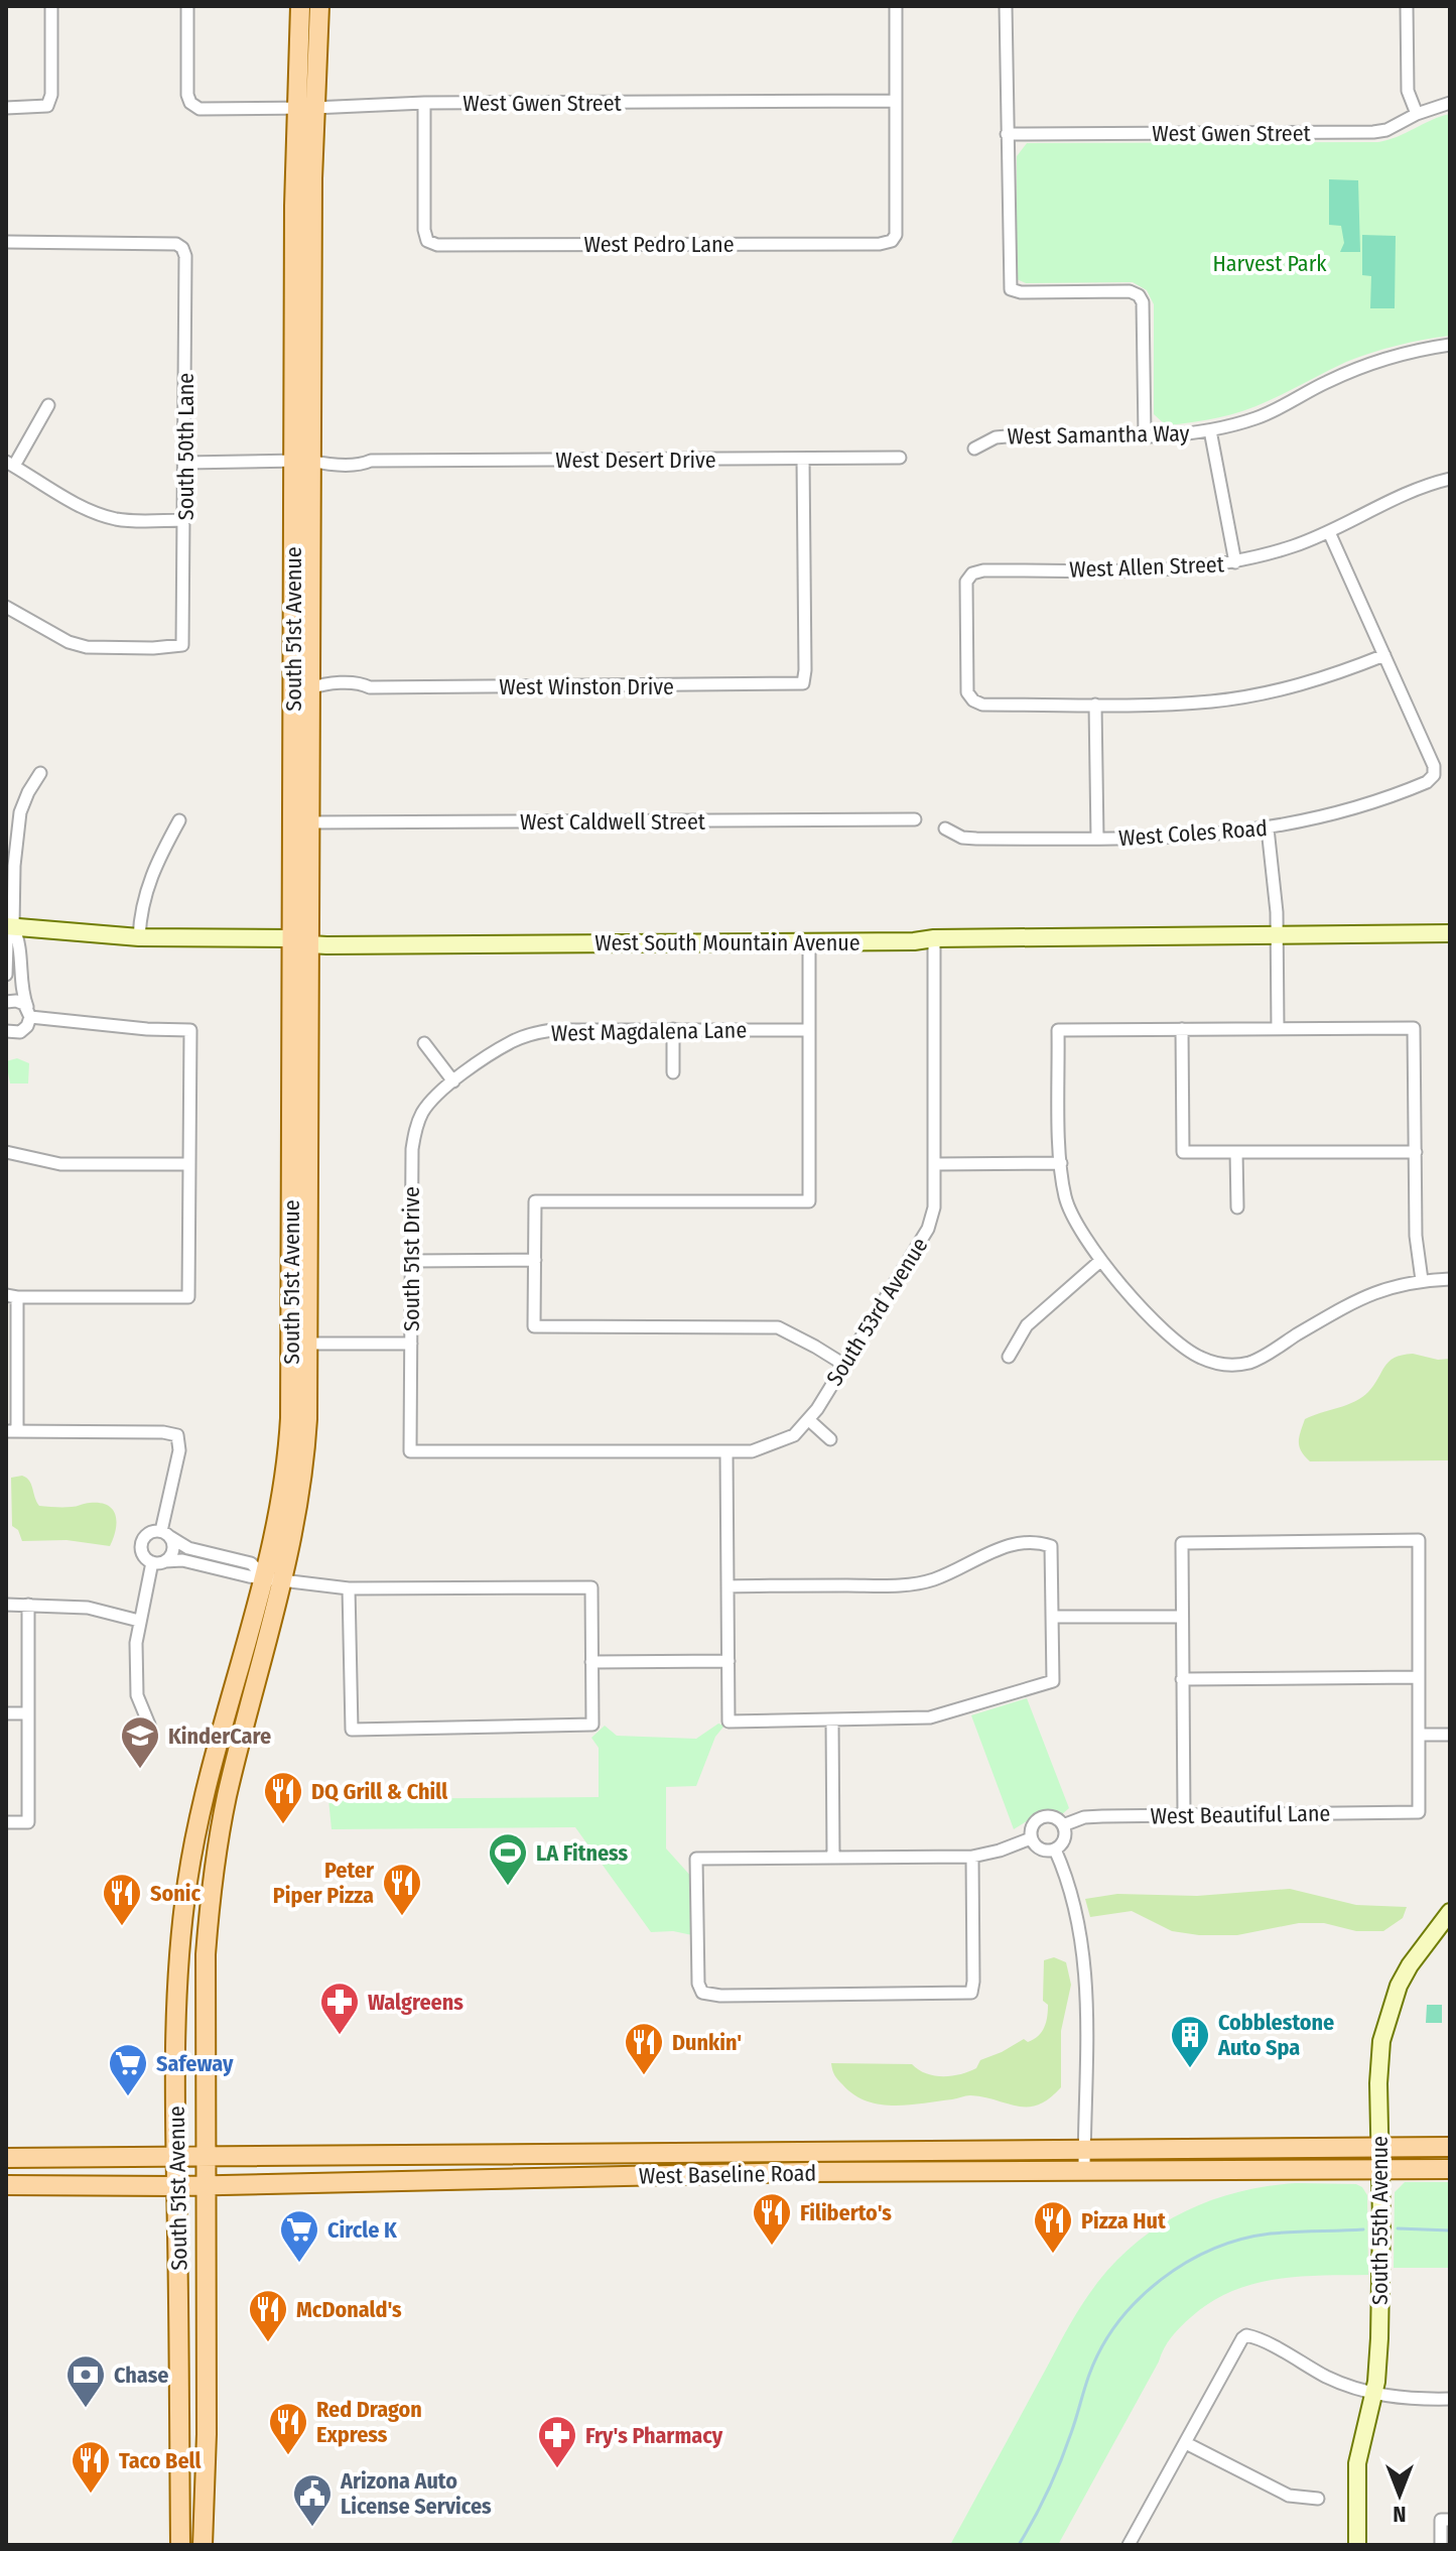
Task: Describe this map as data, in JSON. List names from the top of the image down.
{
  "streets": {
    "main road": ["South 51st Avenue", "West Baseline Road"],
    "street": [
      "West Gwen Street",
      "West Pedro Lane",
      "West Samantha Way",
      "South 50th Lane",
      "West Desert Drive",
      "West Allen Street",
      "West Winston Drive",
      "West Caldwell Street",
      "West Coles Road",
      "West South Mountain Avenue",
      "West Magdalena Lane",
      "South 51st Drive",
      "South 53rd Avenue",
      "West Beautiful Lane",
      "South 55th Avenue"
    ]
  },
  "crossings": [
    ["West Gwen Street", "West Pedro Lane"],
    ["West Gwen Street", "South 51st Avenue"],
    ["South 50th Lane", "West Desert Drive"],
    ["West Desert Drive", "South 51st Avenue"],
    ["West Desert Drive", "West Winston Drive"],
    ["South 51st Avenue", "West Winston Drive"],
    ["South 51st Avenue", "West Caldwell Street"],
    ["South 51st Avenue", "West South Mountain Avenue"],
    ["South 51st Avenue", "West Baseline Road"],
    ["West South Mountain Avenue", "South 53rd Avenue"],
    ["West Magdalena Lane", "South 51st Drive"],
    ["South 51st Drive", "South 53rd Avenue"],
    ["West Baseline Road", "South 55th Avenue"]
  ],
  "parks": ["Harvest Park"],
  "places": {
    "school or university": ["KinderCare"],
    "restaurant": [
      "DQ Grill & Chill",
      "Peter Piper Pizza",
      "Sonic",
      "Dunkin'",
      "Filiberto's",
      "Pizza Hut",
      "McDonald's",
      "Red Dragon Express",
      "Taco Bell"
    ],
    "sports": ["LA Fitness"],
    "pharmacy": ["Walgreens", "Fry's Pharmacy"],
    "building": ["Cobblestone Auto Spa"],
    "supermarket": ["Safeway", "Circle K"],
    "bank": ["Chase"],
    "public building": ["Arizona Auto License Services"]
  },
  "north": "bottom"
}
